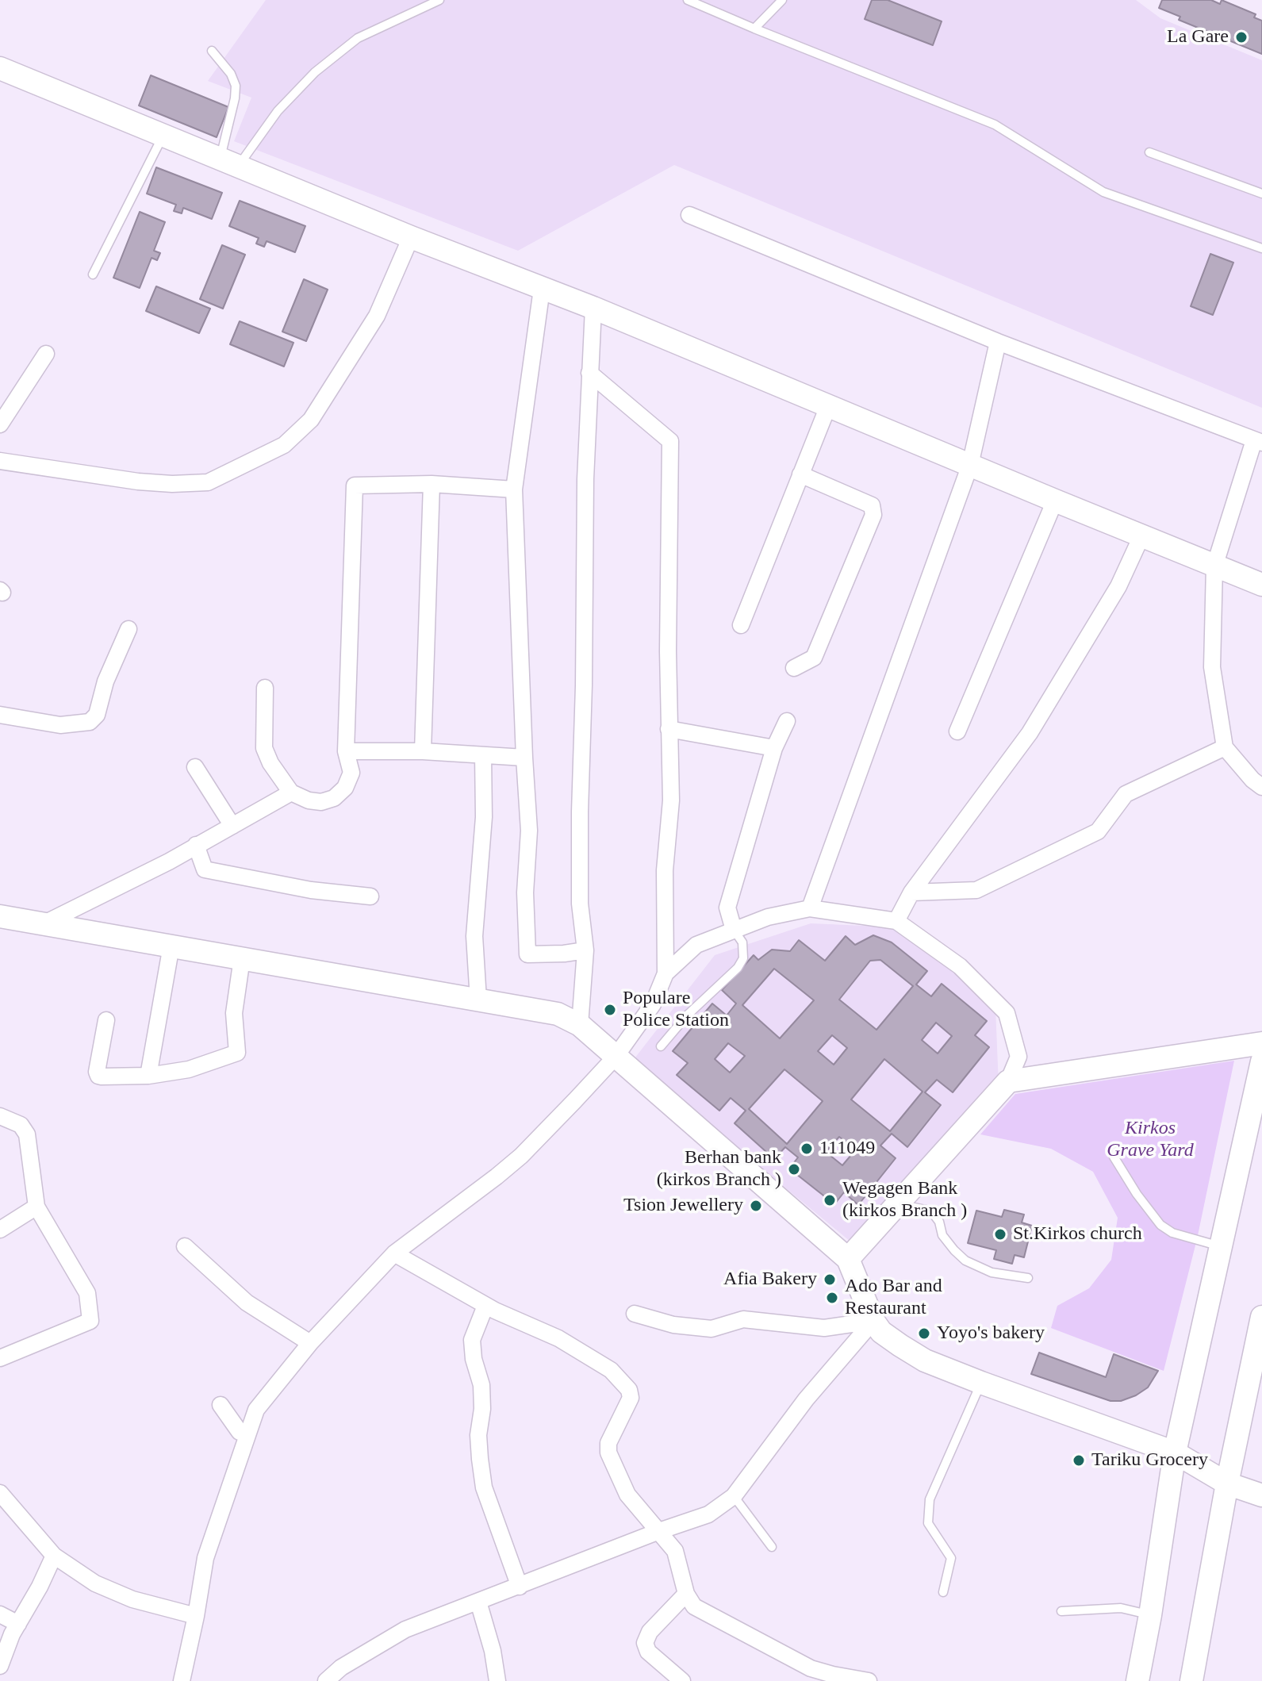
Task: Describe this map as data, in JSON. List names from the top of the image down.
{
  "parks": ["Kirkos Grave Yard"],
  "places": [
    "La Gare",
    "Populare Police Station",
    "111049",
    "Berhan bank (kirkos Branch )",
    "Wegagen Bank (kirkos Branch )",
    "Tsion Jewellery",
    "St.Kirkos church",
    "Afia Bakery",
    "Ado Bar and Restaurant",
    "Yoyo's bakery",
    "Tariku Grocery"
  ]
}
